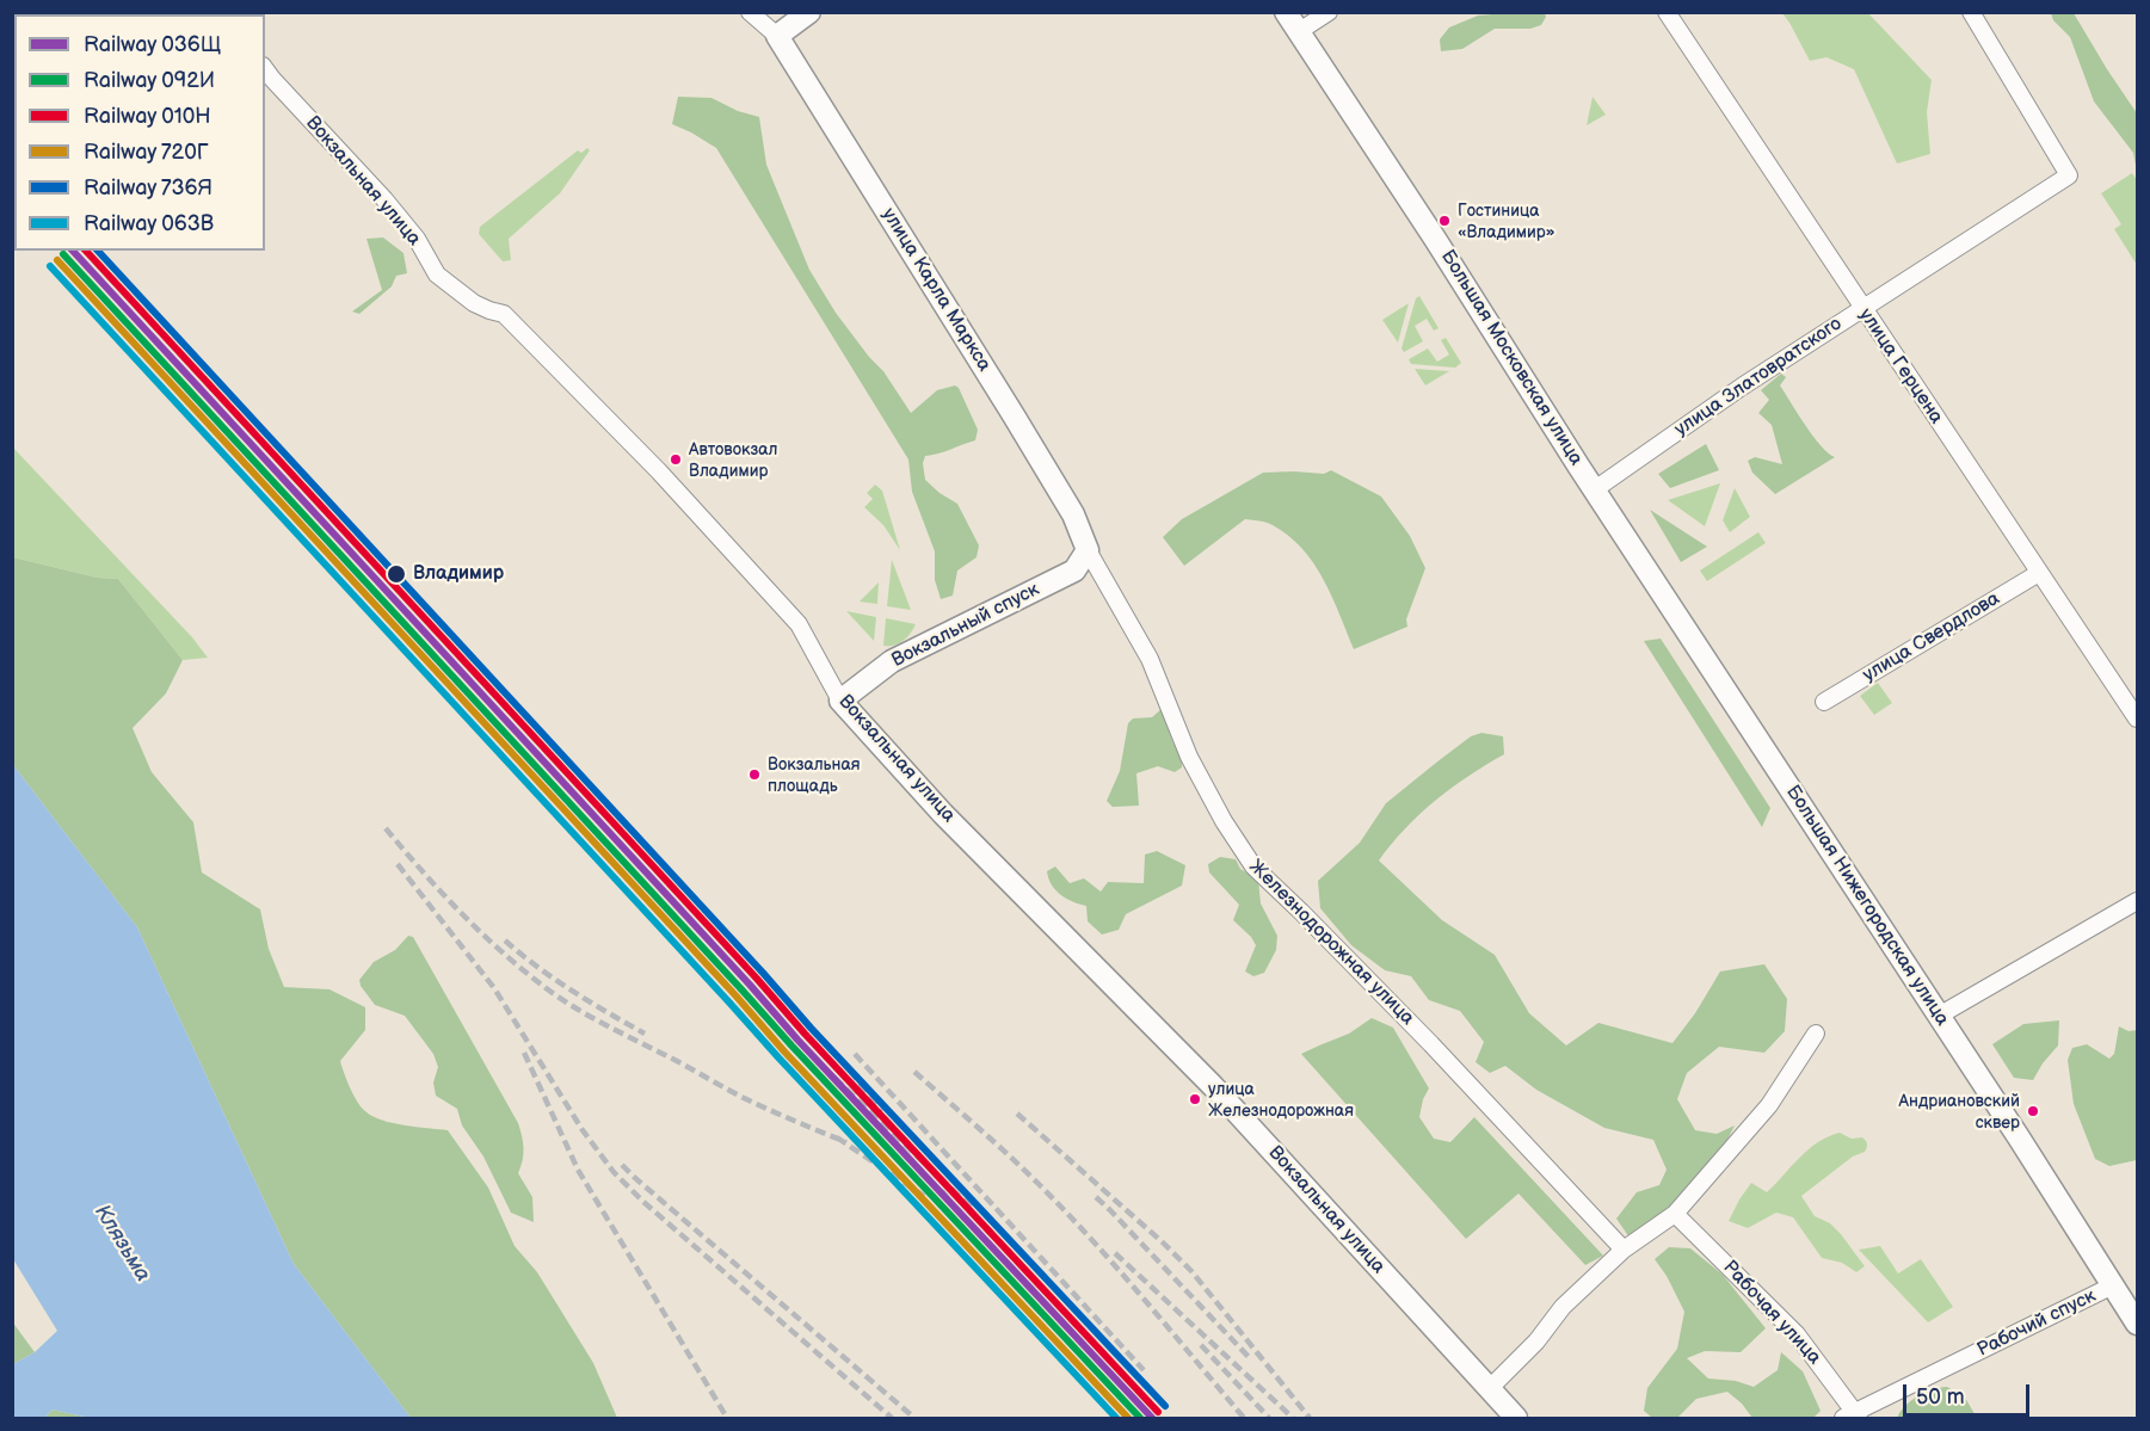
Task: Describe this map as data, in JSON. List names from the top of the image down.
{
  "streets": {
    "main road": [
      "Вокзальная улица",
      "улица Карла Маркса",
      "Большая Московская улица",
      "Вокзальный спуск",
      "Большая Нижегородская улица"
    ],
    "street": [
      "улица Герцена",
      "улица Златовратского",
      "улица Свердлова",
      "Железнодорожная улица",
      "Рабочая улица",
      "Рабочий спуск"
    ]
  },
  "crossings": [
    ["Вокзальная улица", "Вокзальный спуск"],
    ["улица Карла Маркса", "Вокзальный спуск"],
    ["улица Карла Маркса", "Железнодорожная улица"],
    ["Большая Московская улица", "улица Златовратского"],
    ["Большая Московская улица", "Большая Нижегородская улица"],
    ["улица Герцена", "улица Златовратского"],
    ["улица Герцена", "улица Свердлова"],
    ["улица Златовратского", "Большая Нижегородская улица"],
    ["Вокзальный спуск", "Железнодорожная улица"],
    ["Большая Нижегородская улица", "Рабочий спуск"],
    ["Рабочая улица", "Рабочий спуск"]
  ],
  "water": ["Клязьма"],
  "places": [
    "Гостиница «Владимир»",
    "Автовокзал Владимир",
    "Владимир",
    "Вокзальная площадь",
    "улица Железнодорожная",
    "Андриановский сквер"
  ],
  "lines": [
    "rail line 036Щ",
    "rail line 010Н",
    "rail line 736Я",
    "rail line 092И",
    "rail line 720Г",
    "rail line 063В"
  ],
  "legend": [
    "Railway 036Щ",
    "Railway 092И",
    "Railway 010Н",
    "Railway 720Г",
    "Railway 736Я",
    "Railway 063В"
  ],
  "scale_bar": "50 m"
}
